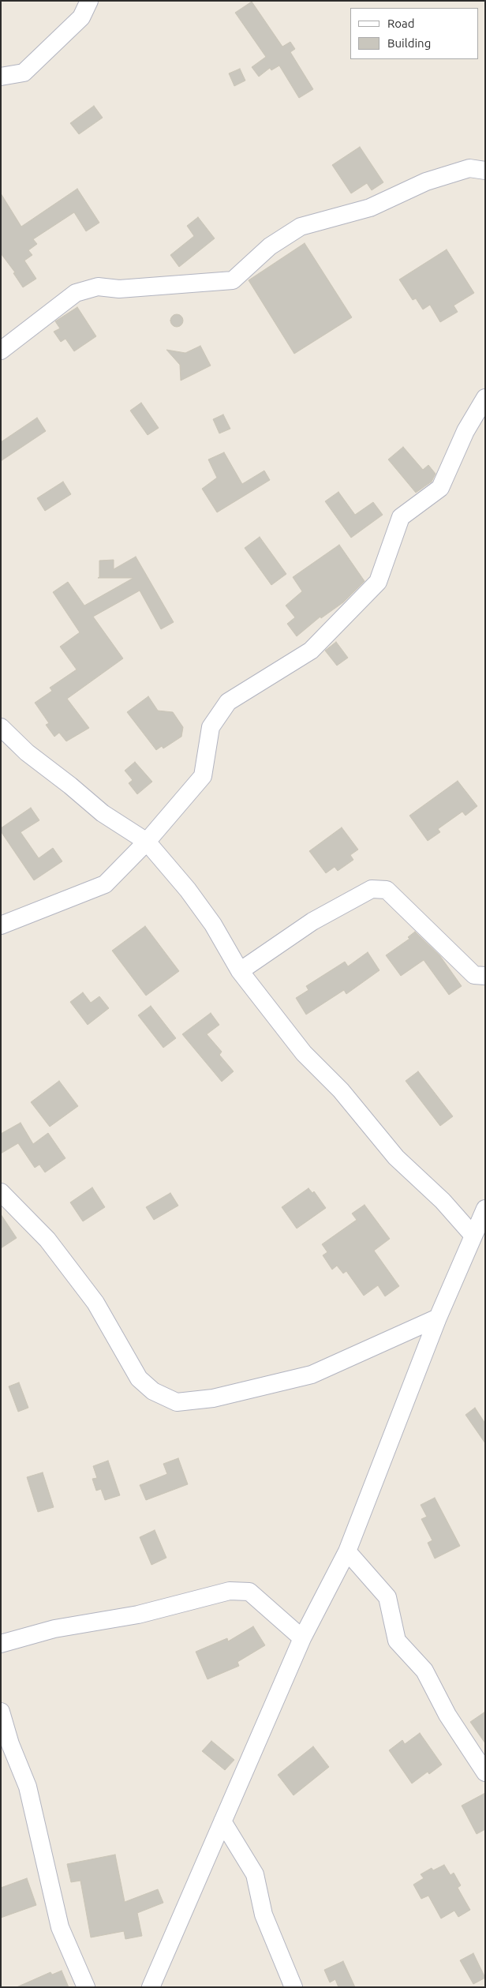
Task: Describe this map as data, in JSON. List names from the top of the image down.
{
  "legend": ["Road", "Building"]
}
